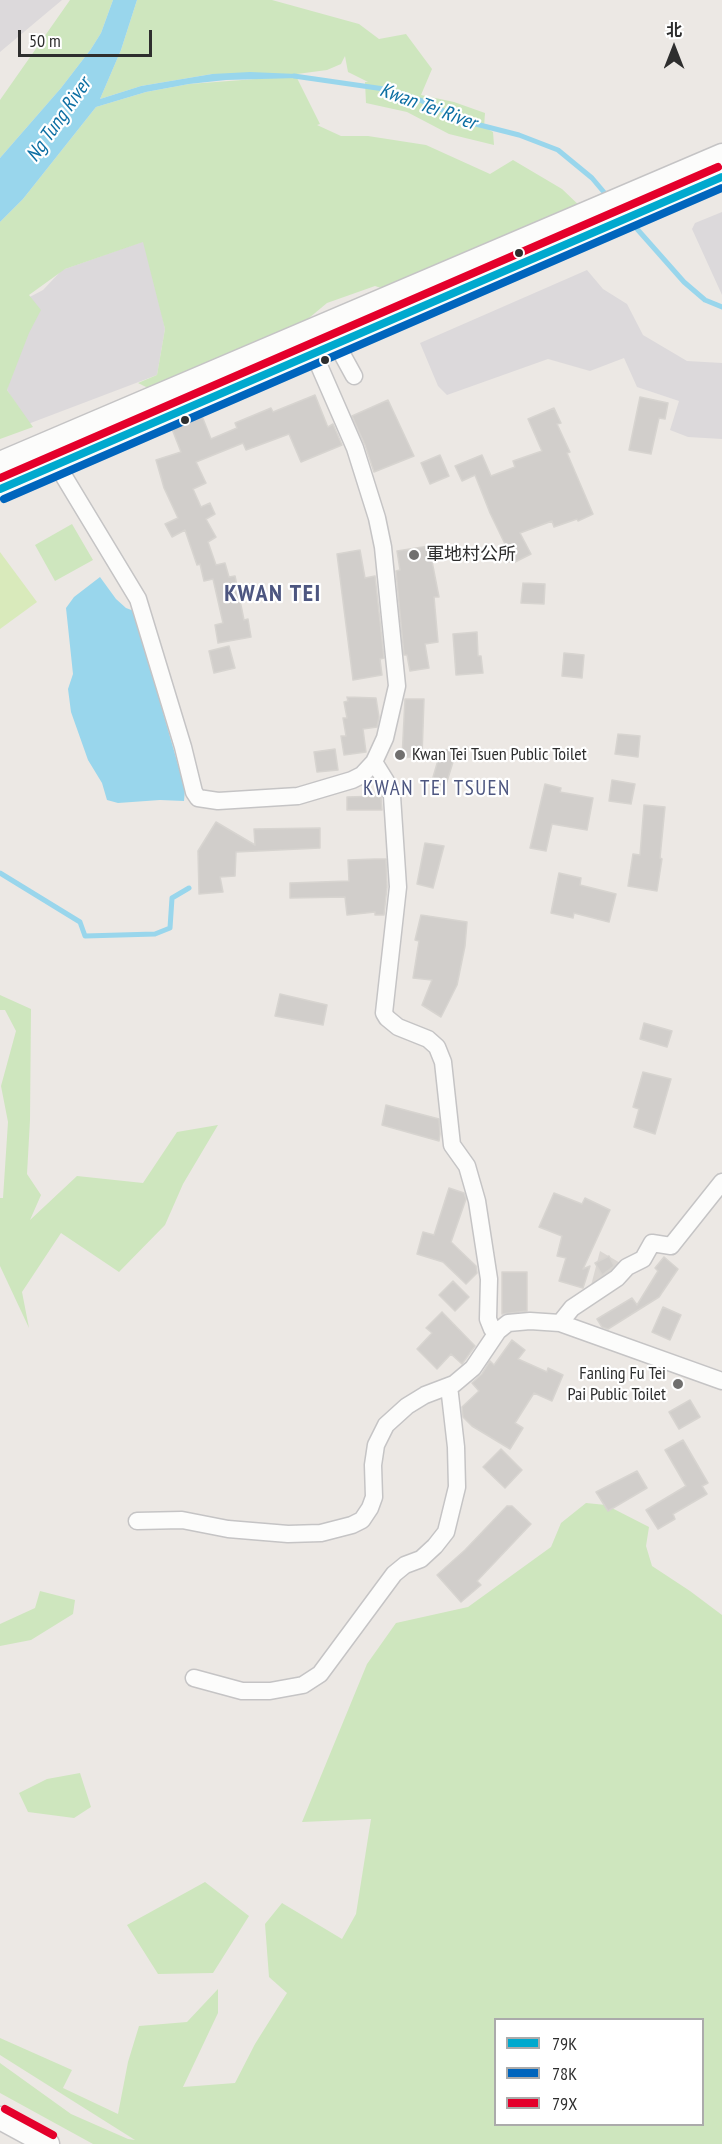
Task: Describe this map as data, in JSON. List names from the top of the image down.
{
  "districts": ["KWAN TEI", "KWAN TEI TSUEN"],
  "water": ["Kwan Tei River", "Ng Tung River"],
  "places": ["軍地村公所", "Kwan Tei Tsuen Public Toilet", "Fanling Fu Tei Pai Public Toilet"],
  "lines": ["transit line 79X", "transit line 79K", "transit line 78K"],
  "legend": ["79K", "78K", "79X"],
  "scale_bar": "50 m",
  "north": "top"
}
